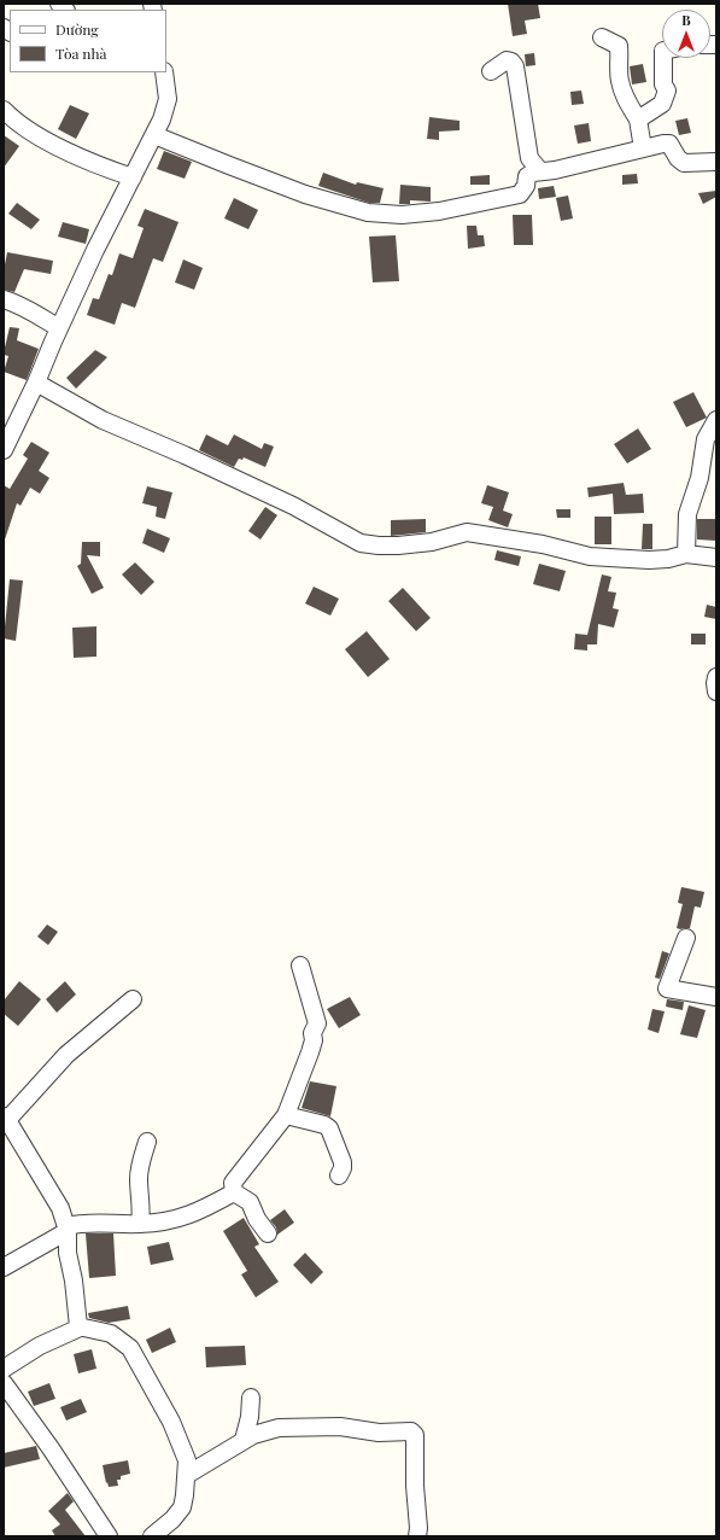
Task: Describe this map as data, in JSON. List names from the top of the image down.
{
  "legend": ["Đường", "Tòa nhà"],
  "north": "top"
}
